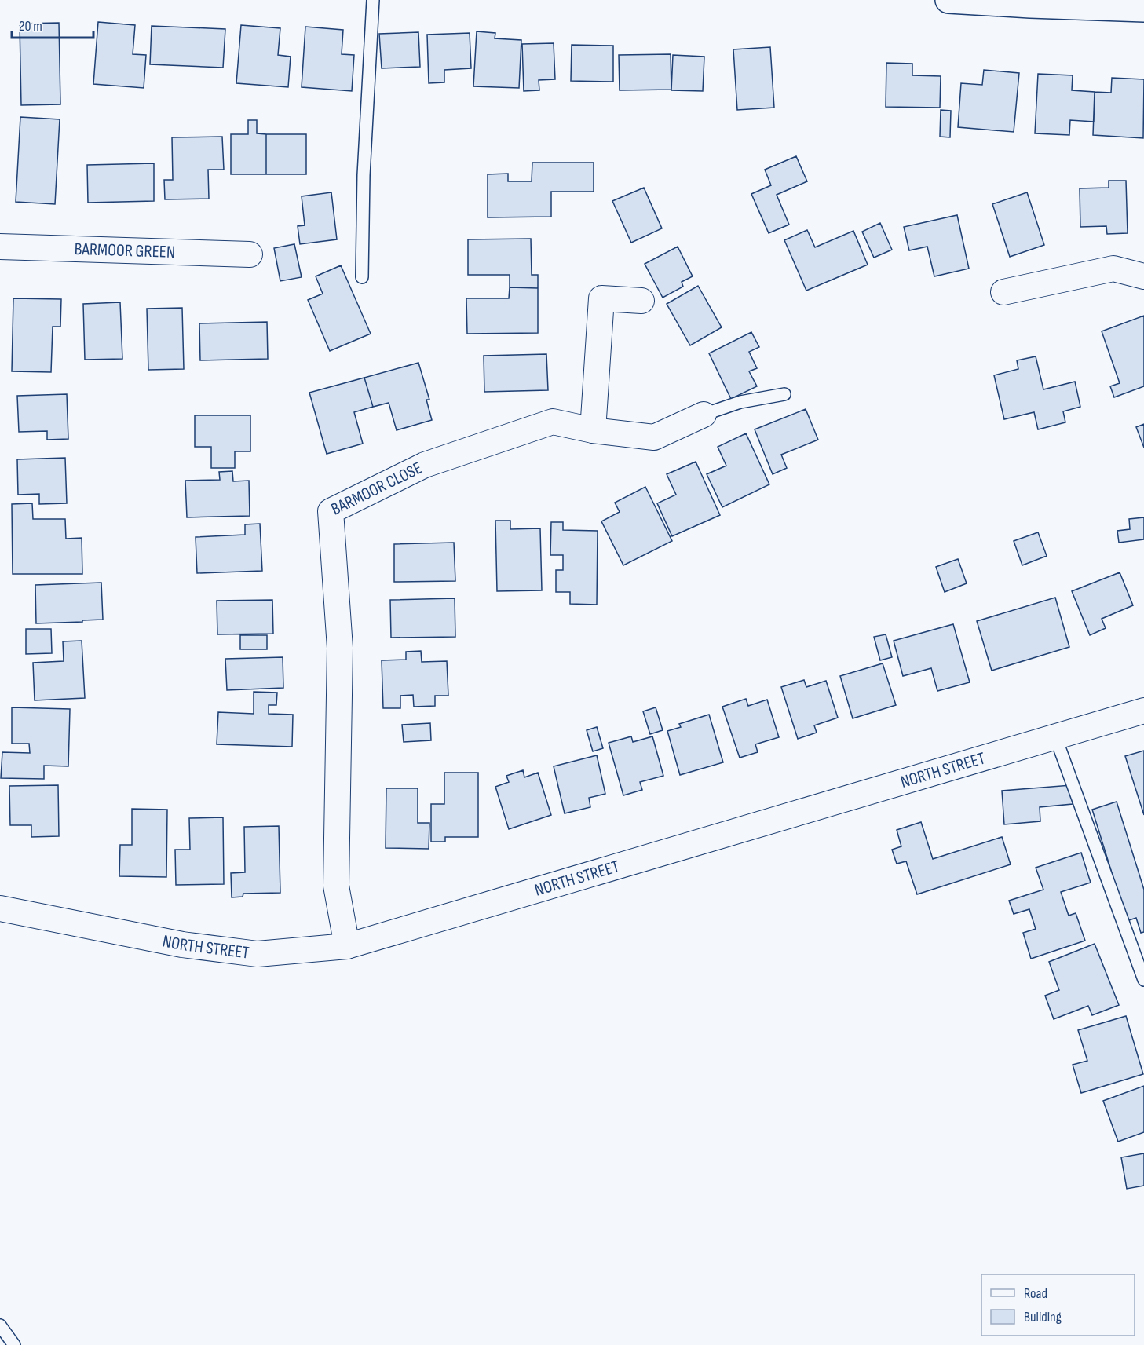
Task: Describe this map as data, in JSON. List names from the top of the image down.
{
  "streets": {
    "street": ["BARMOOR GREEN", "BARMOOR CLOSE", "NORTH STREET"]
  },
  "crossings": [
    ["BARMOOR CLOSE", "NORTH STREET"]
  ],
  "legend": ["Road", "Building"],
  "scale_bar": "20 m"
}
